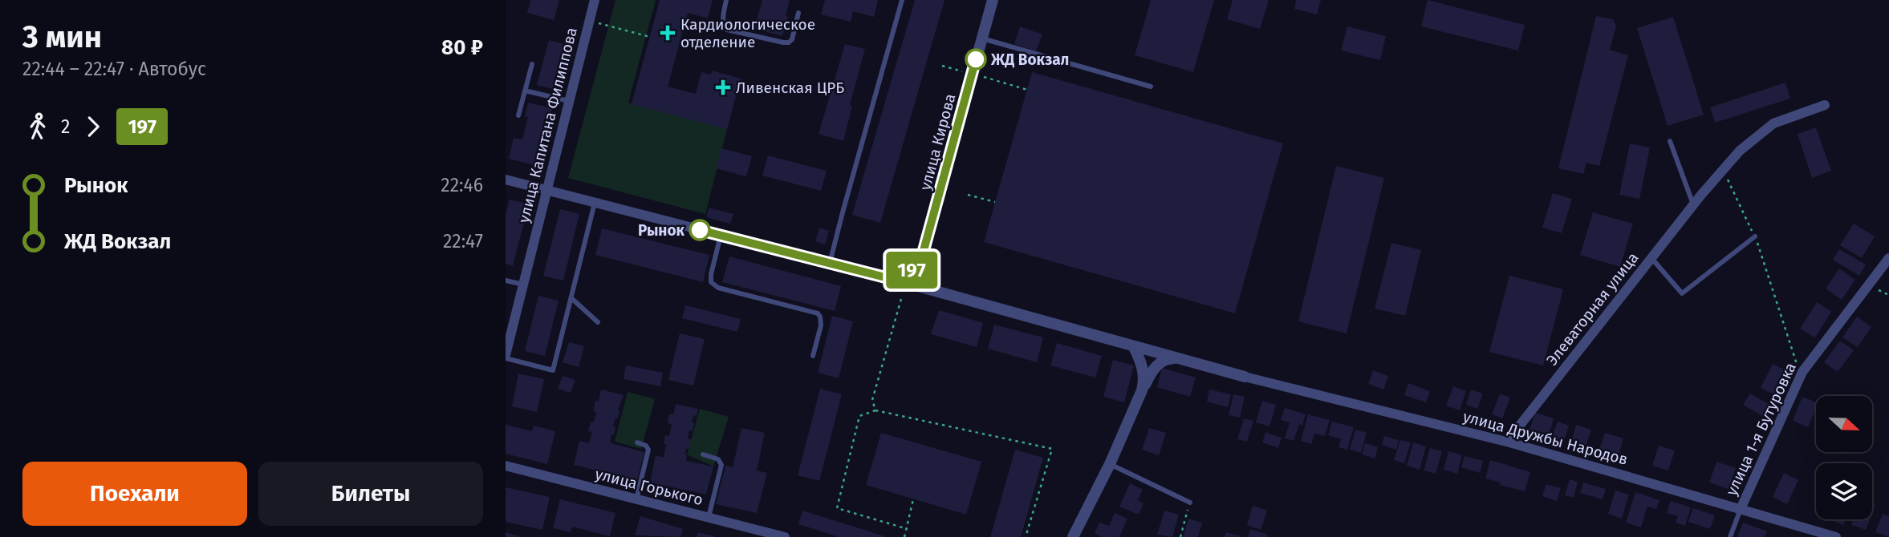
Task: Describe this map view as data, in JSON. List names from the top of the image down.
{
  "streets": {
    "street": [
      "улица Капитана Филиппова",
      "улица Кирова",
      "Элеваторная улица",
      "улица 1-я Бутуровка",
      "улица Дружбы Народов",
      "улица Горького"
    ]
  },
  "crossings": [
    ["Элеваторная улица", "улица Дружбы Народов"],
    ["улица 1-я Бутуровка", "улица Дружбы Народов"]
  ],
  "places": {
    "health": ["Кардиологическое отделение", "Ливенская ЦРБ"],
    "other": ["ЖД Вокзал", "Рынок"]
  },
  "lines": ["bus line 197"],
  "north": "right",
  "page": {
    "heading": ["3 мин", "22:44 – 22:47 · Автобус", "80 ₽"],
    "on_map": "197",
    "legs": ["2", "197"],
    "list": [
      {
        "name": "Рынок",
        "value": "22:46"
      },
      {
        "name": "ЖД Вокзал",
        "value": "22:47"
      }
    ],
    "buttons": ["Поехали", "Билеты"]
  }
}
